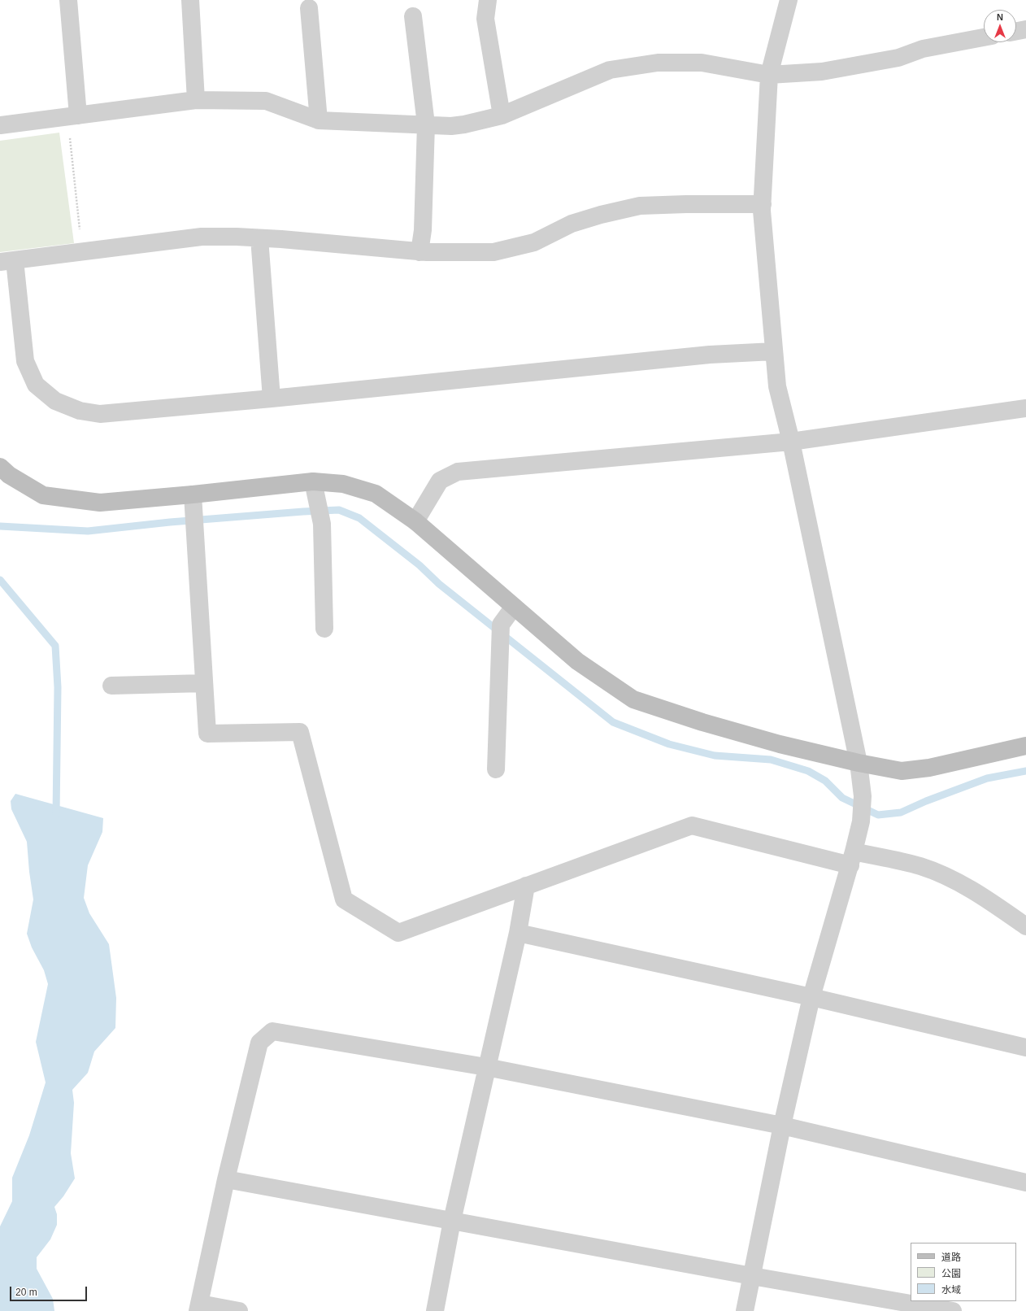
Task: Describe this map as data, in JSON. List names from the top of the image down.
{
  "legend": ["道路", "公園", "水域"],
  "scale_bar": "20 m",
  "north": "top"
}
